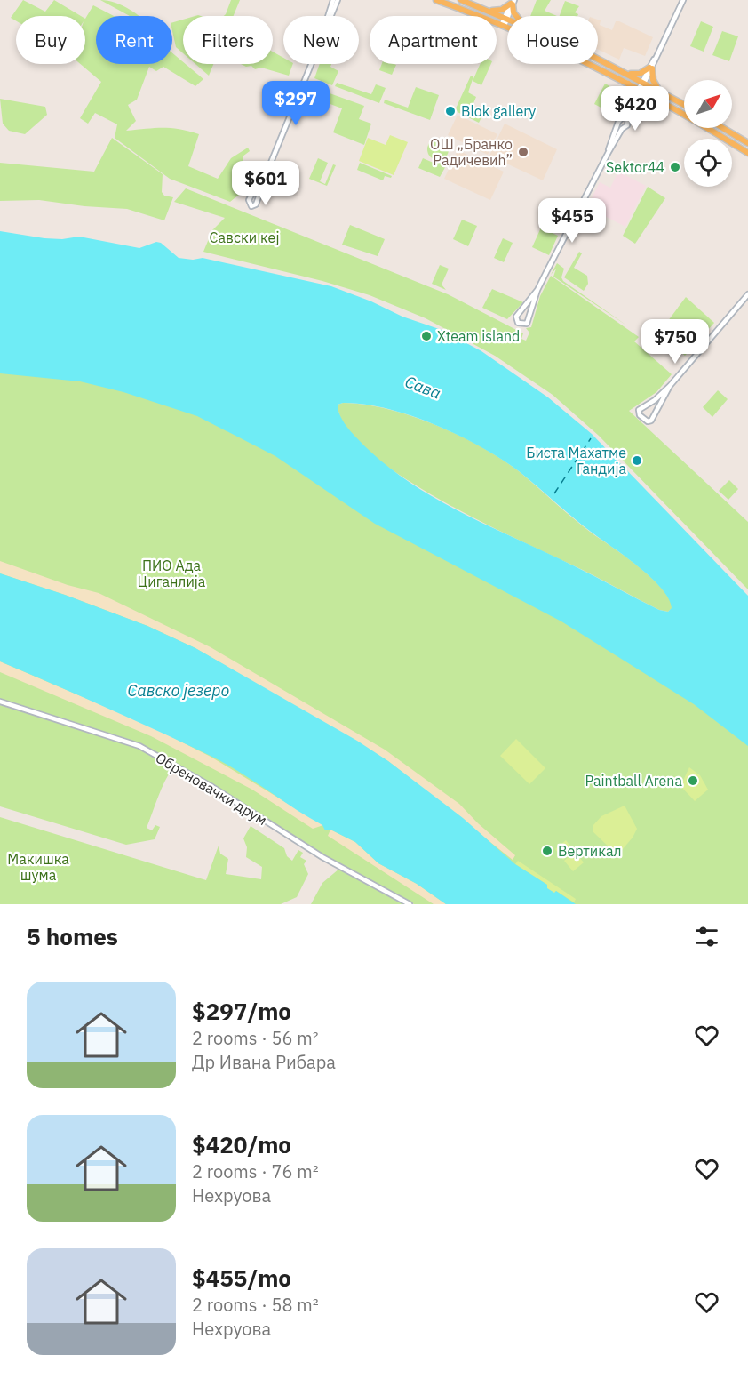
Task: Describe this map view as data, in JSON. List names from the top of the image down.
{
  "streets": {
    "street": ["Обреновачки друм"]
  },
  "water": ["Сава", "Савско језеро"],
  "parks": ["Савски кеј", "ПИО Ада Циганлија", "Макишка шума"],
  "places": [
    "Blok gallery",
    "ОШ „Бранко Радичевић”",
    "Sektor44",
    "Xteam island",
    "Биста Махатме Гандија",
    "Paintball Arena",
    "Вертикал"
  ],
  "north": "top right",
  "page": {
    "chip": [
      "Buy",
      "Rent",
      "Filters",
      "New",
      "Apartment",
      "House"
    ],
    "price": [
      "$297",
      "$420",
      "$601",
      "$455",
      "$750"
    ],
    "heading": "5 homes",
    "list": [
      {
        "name": "$297/mo",
        "note": "2 rooms · 56 m² · Др Ивана Рибара"
      },
      {
        "name": "$420/mo",
        "note": "2 rooms · 76 m² · Нехруова"
      },
      {
        "name": "$455/mo",
        "note": "2 rooms · 58 m² · Нехруова"
      }
    ]
  }
}
